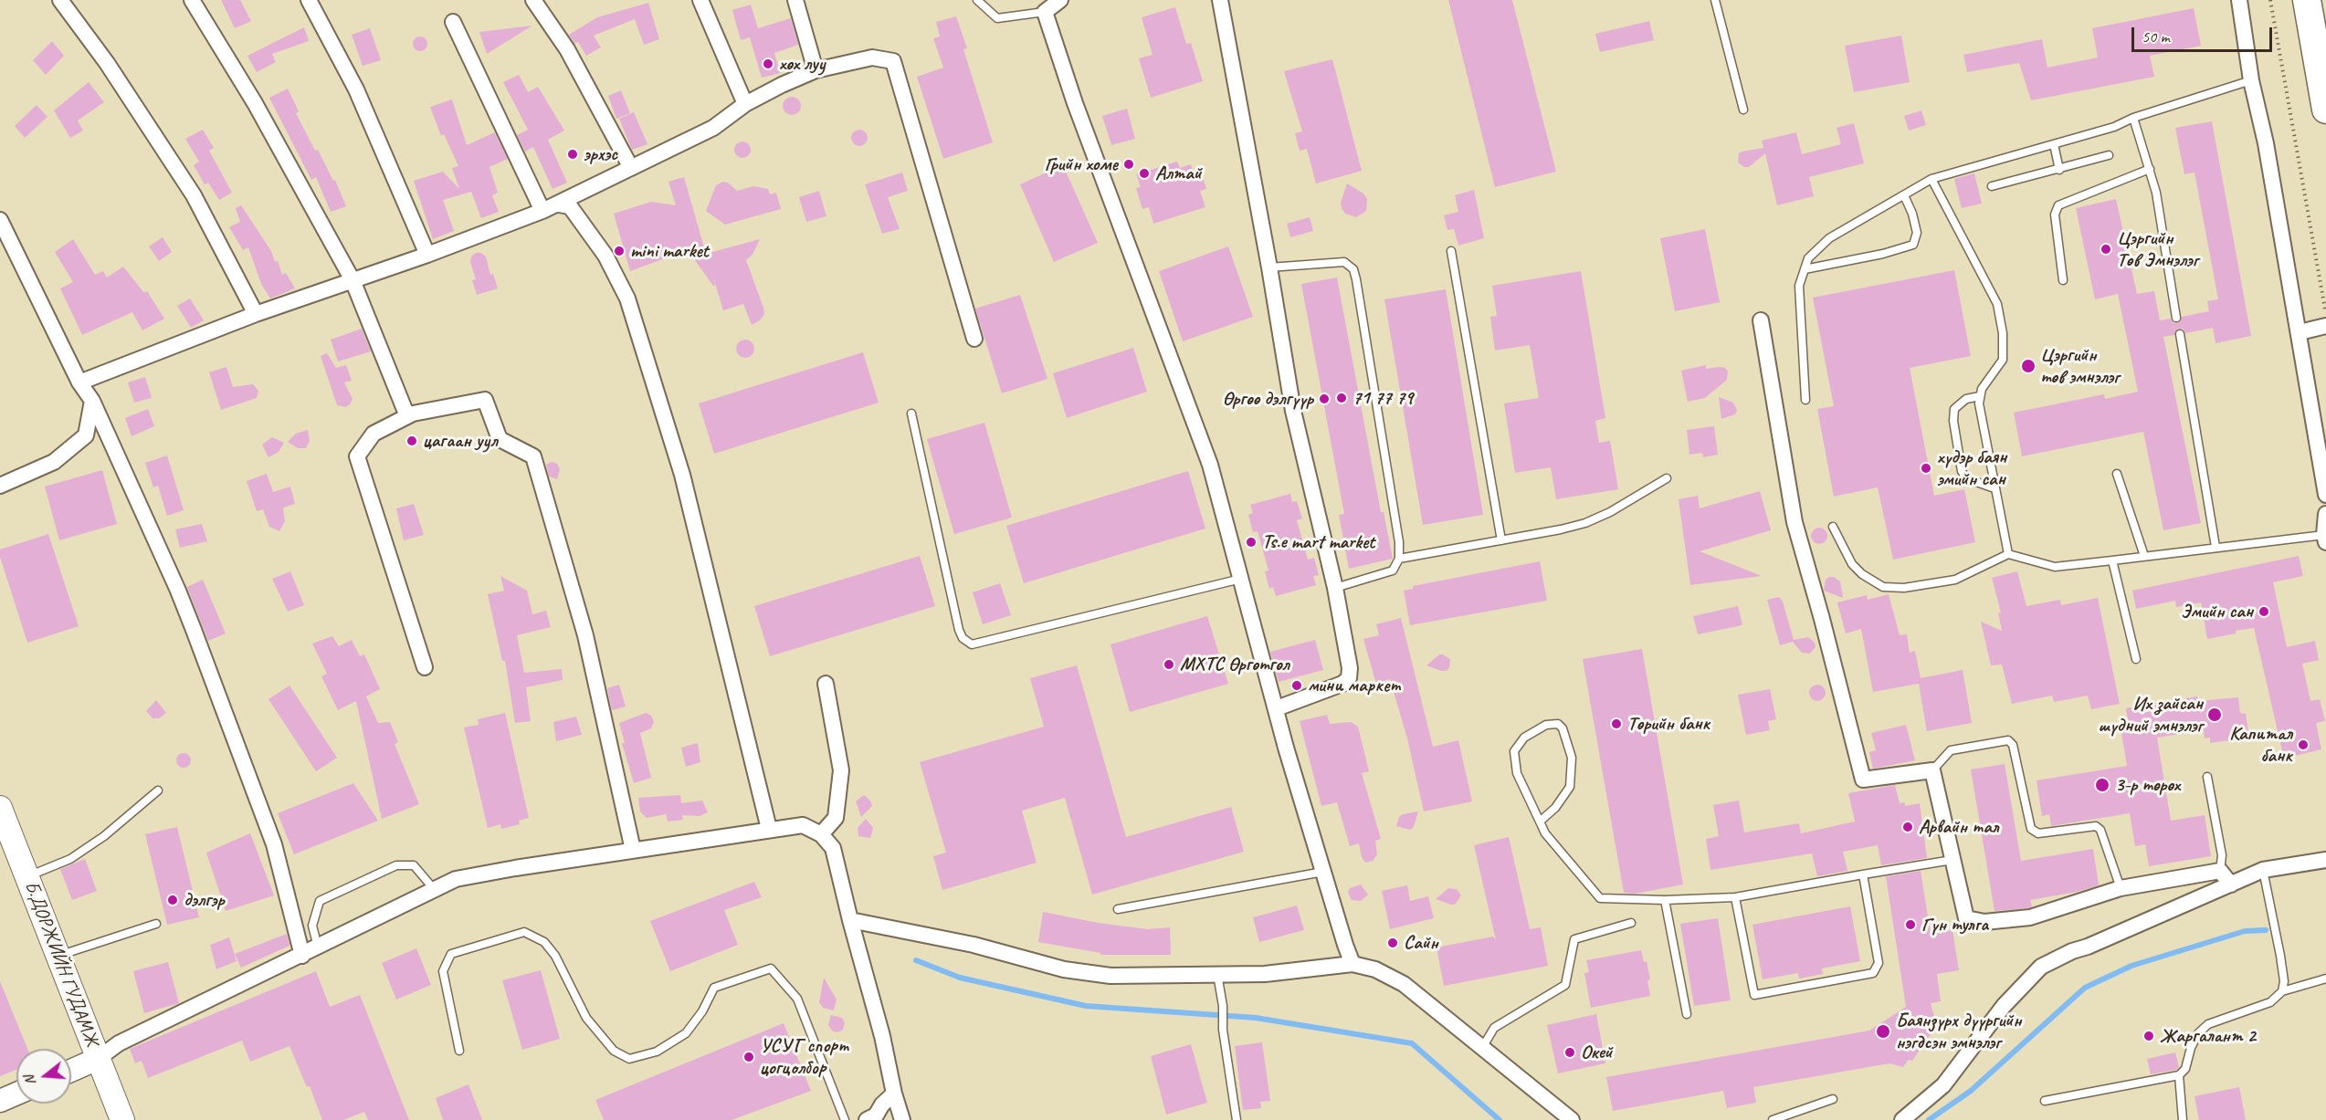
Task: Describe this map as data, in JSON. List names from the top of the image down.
{
  "streets": {
    "main road": ["Б.ДОРЖИЙН ГУДАМЖ"]
  },
  "places": [
    "хөх луу",
    "эрхэс",
    "Грийн хоме",
    "Алтай",
    "Цэргийн Төв Эмнэлэг",
    "mini market",
    "Цэргийн төв эмнэлэг",
    "71 77 79",
    "Өргөө дэлгүүр",
    "цагаан уул",
    "хүдэр баян эмийн сан",
    "Ts.e mart market",
    "Эмийн сан",
    "МХТС Өргөтгөл",
    "мини маркет",
    "Их зайсан шүдний эмнэлэг",
    "Төрийн банк",
    "Капитал банк",
    "3-р төрөх",
    "Арвайн тал",
    "дэлгэр",
    "Гүн тулга",
    "Сайн",
    "Баянзүрх дүүргийн нэгдсэн эмнэлэг",
    "Жаргалант 2",
    "Окей",
    "УСУГ спорт цогцолбор"
  ],
  "scale_bar": "50 m",
  "north": "left"
}
